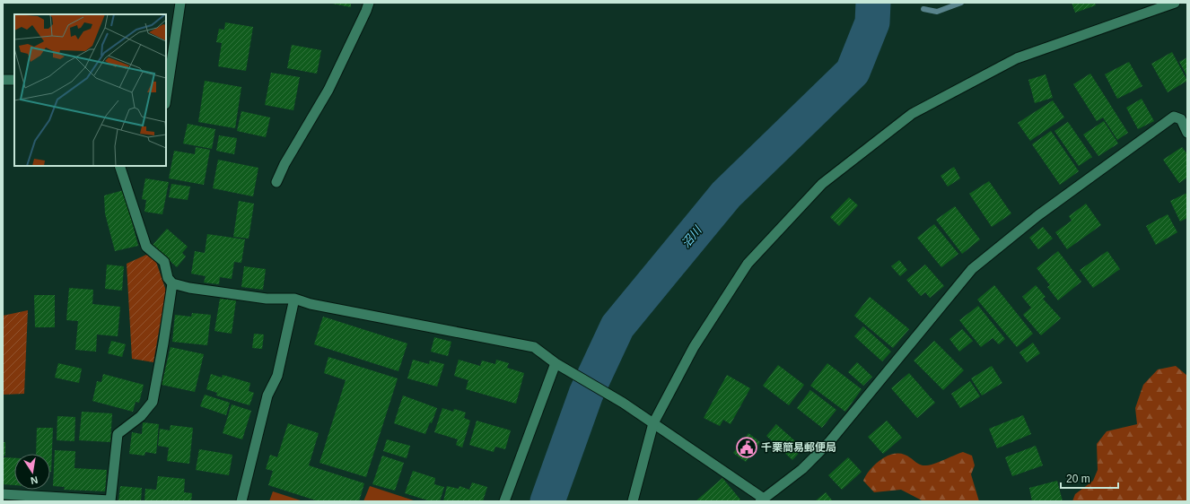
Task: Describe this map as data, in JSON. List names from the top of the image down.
{
  "water": ["沼川"],
  "places": {
    "public building": ["千栗簡易郵便局"]
  },
  "scale_bar": "20 m",
  "north": "bottom"
}
